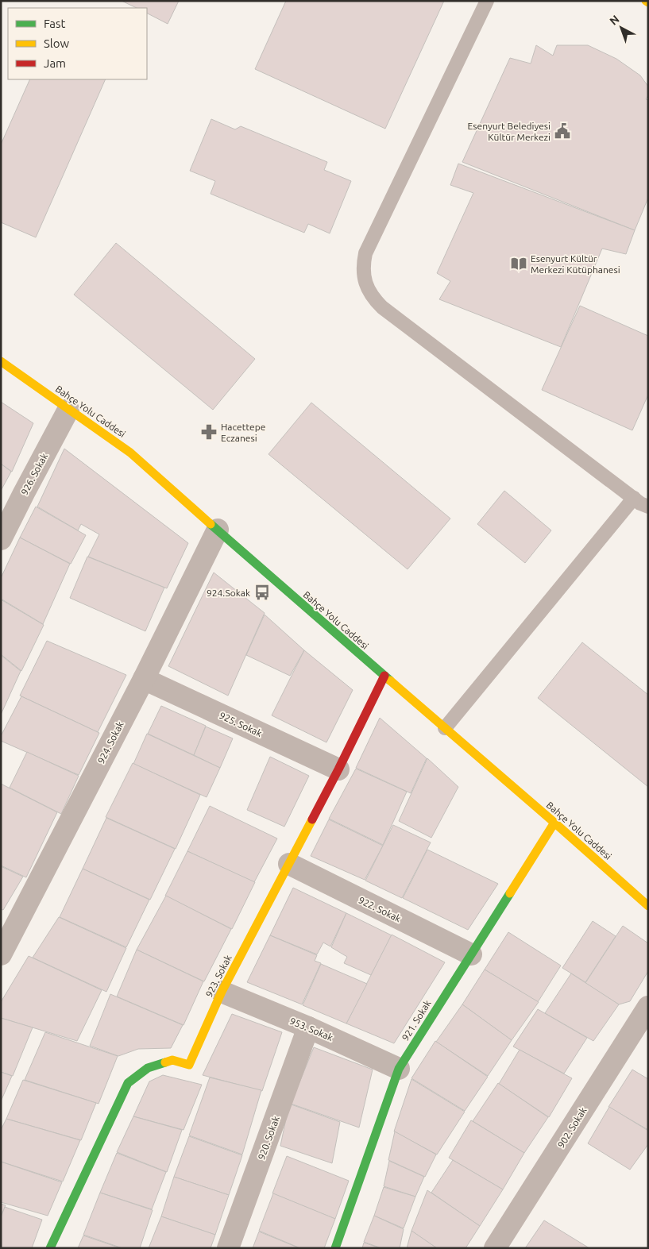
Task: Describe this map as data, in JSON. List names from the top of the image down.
{
  "streets": {
    "street": [
      "Bahçe Yolu Caddesi",
      "926. Sokak",
      "925. Sokak",
      "924. Sokak",
      "922. Sokak",
      "923. Sokak",
      "921. Sokak",
      "953. Sokak",
      "902. Sokak",
      "920. Sokak"
    ]
  },
  "crossings": [
    ["Bahçe Yolu Caddesi", "926. Sokak"],
    ["Bahçe Yolu Caddesi", "924. Sokak"],
    ["Bahçe Yolu Caddesi", "923. Sokak"],
    ["Bahçe Yolu Caddesi", "921. Sokak"],
    ["925. Sokak", "924. Sokak"],
    ["925. Sokak", "923. Sokak"],
    ["922. Sokak", "923. Sokak"],
    ["922. Sokak", "921. Sokak"],
    ["923. Sokak", "953. Sokak"],
    ["921. Sokak", "953. Sokak"],
    ["953. Sokak", "920. Sokak"]
  ],
  "places": {
    "public building": ["Esenyurt Belediyesi Kültür Merkezi"],
    "library": ["Esenyurt Kültür Merkezi Kütüphanesi"],
    "pharmacy": ["Hacettepe Eczanesi"],
    "bus stop": ["924.Sokak"]
  },
  "legend": ["Fast", "Slow", "Jam"],
  "north": "top left"
}
